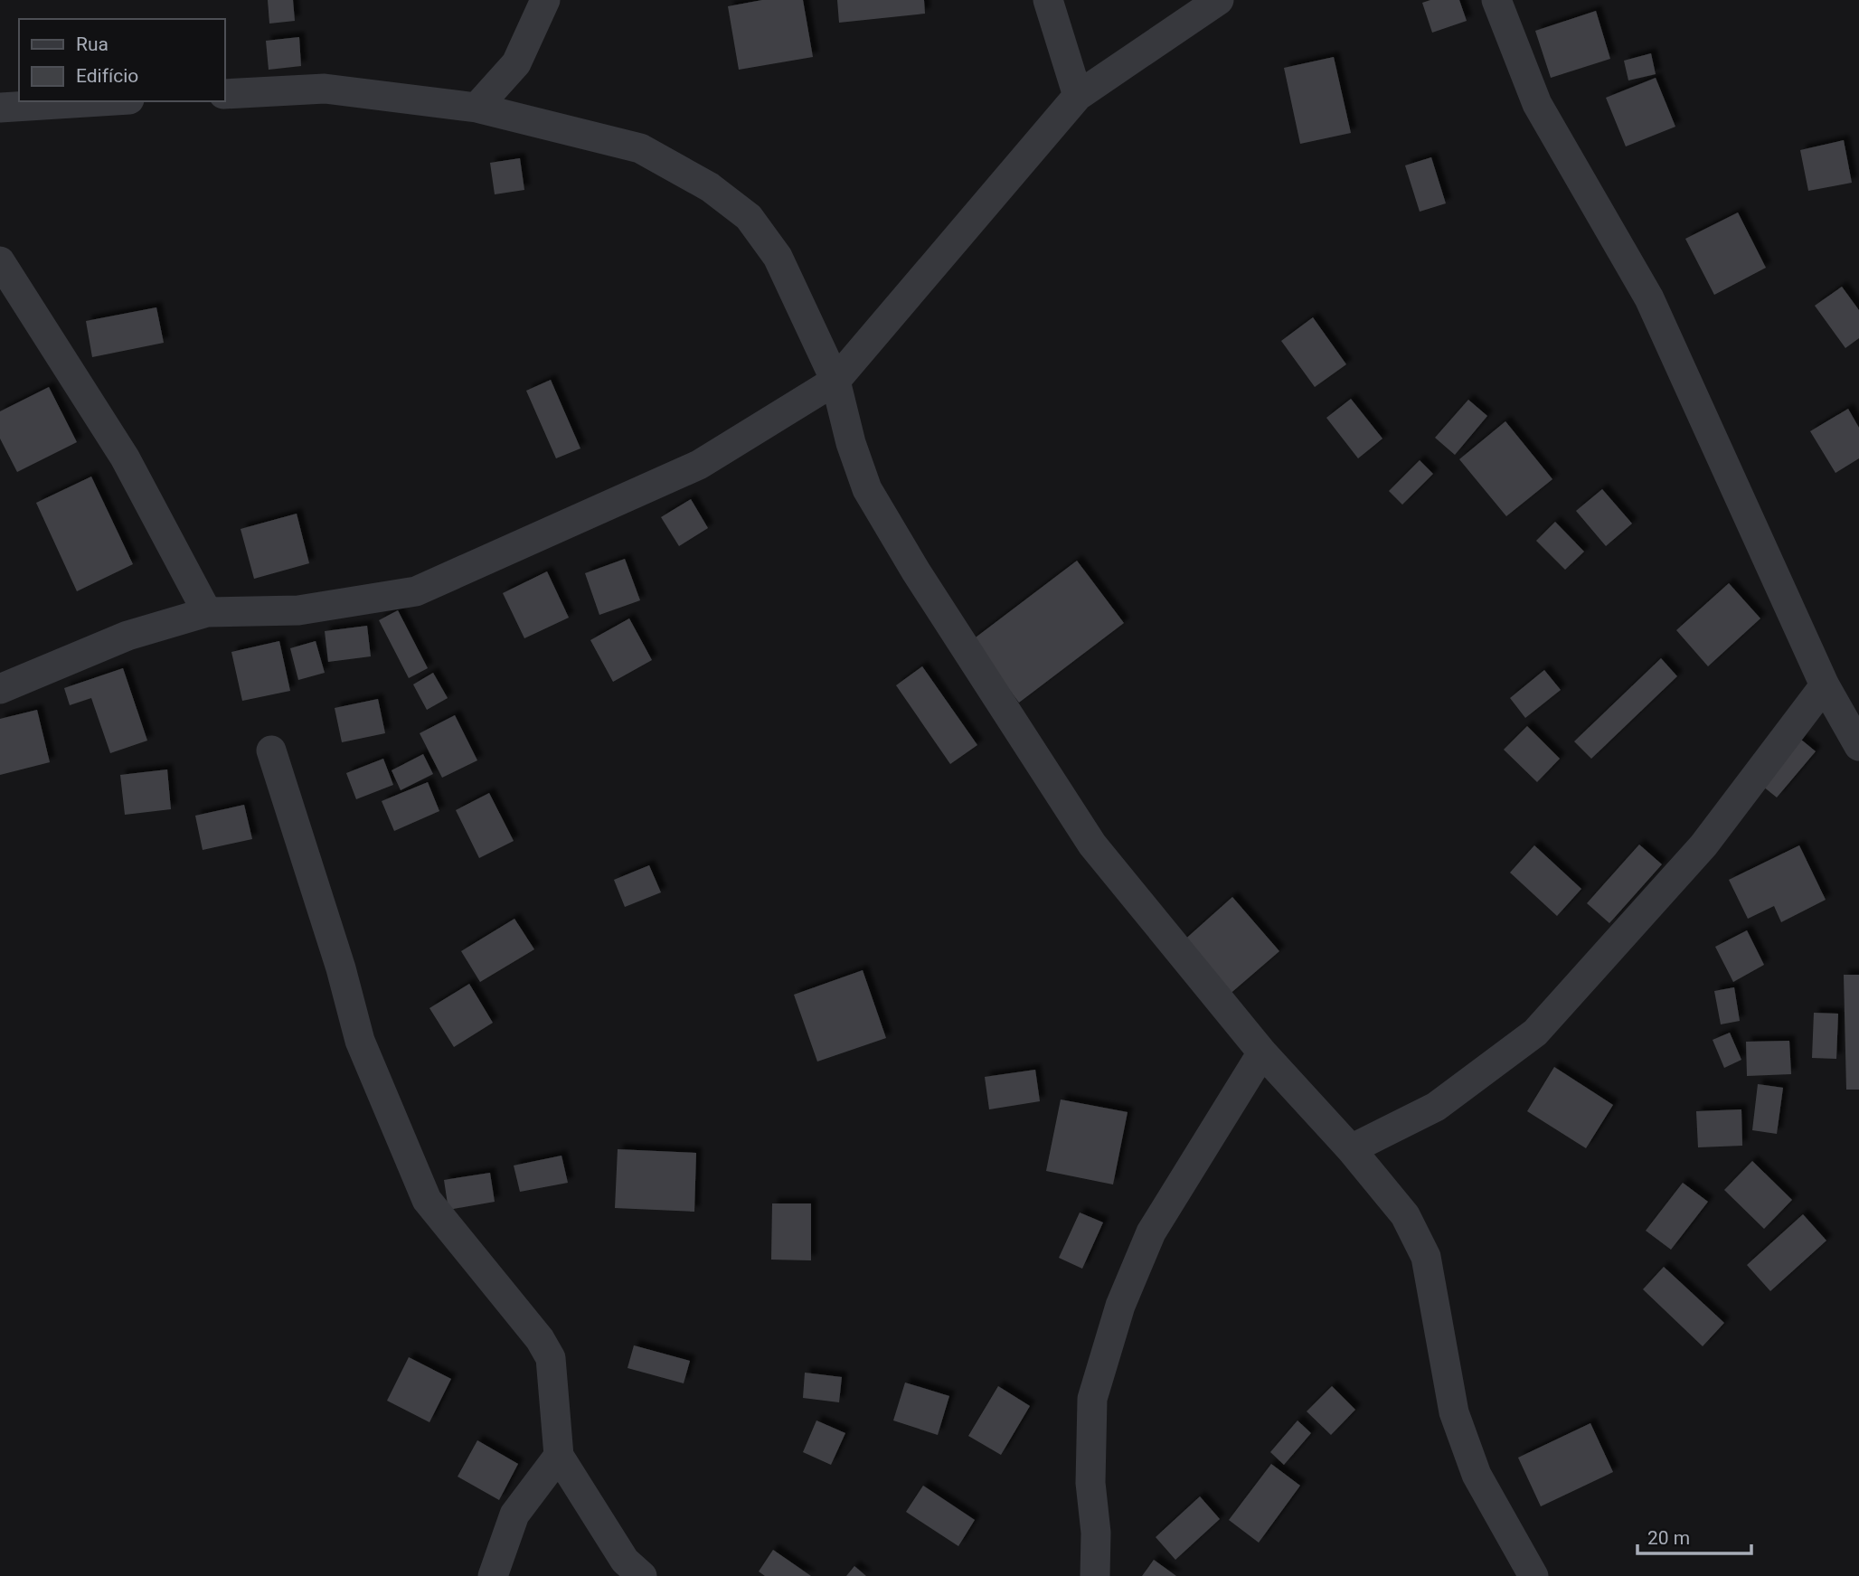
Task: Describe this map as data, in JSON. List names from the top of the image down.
{
  "legend": ["Rua", "Edifício"],
  "scale_bar": "20 m"
}
